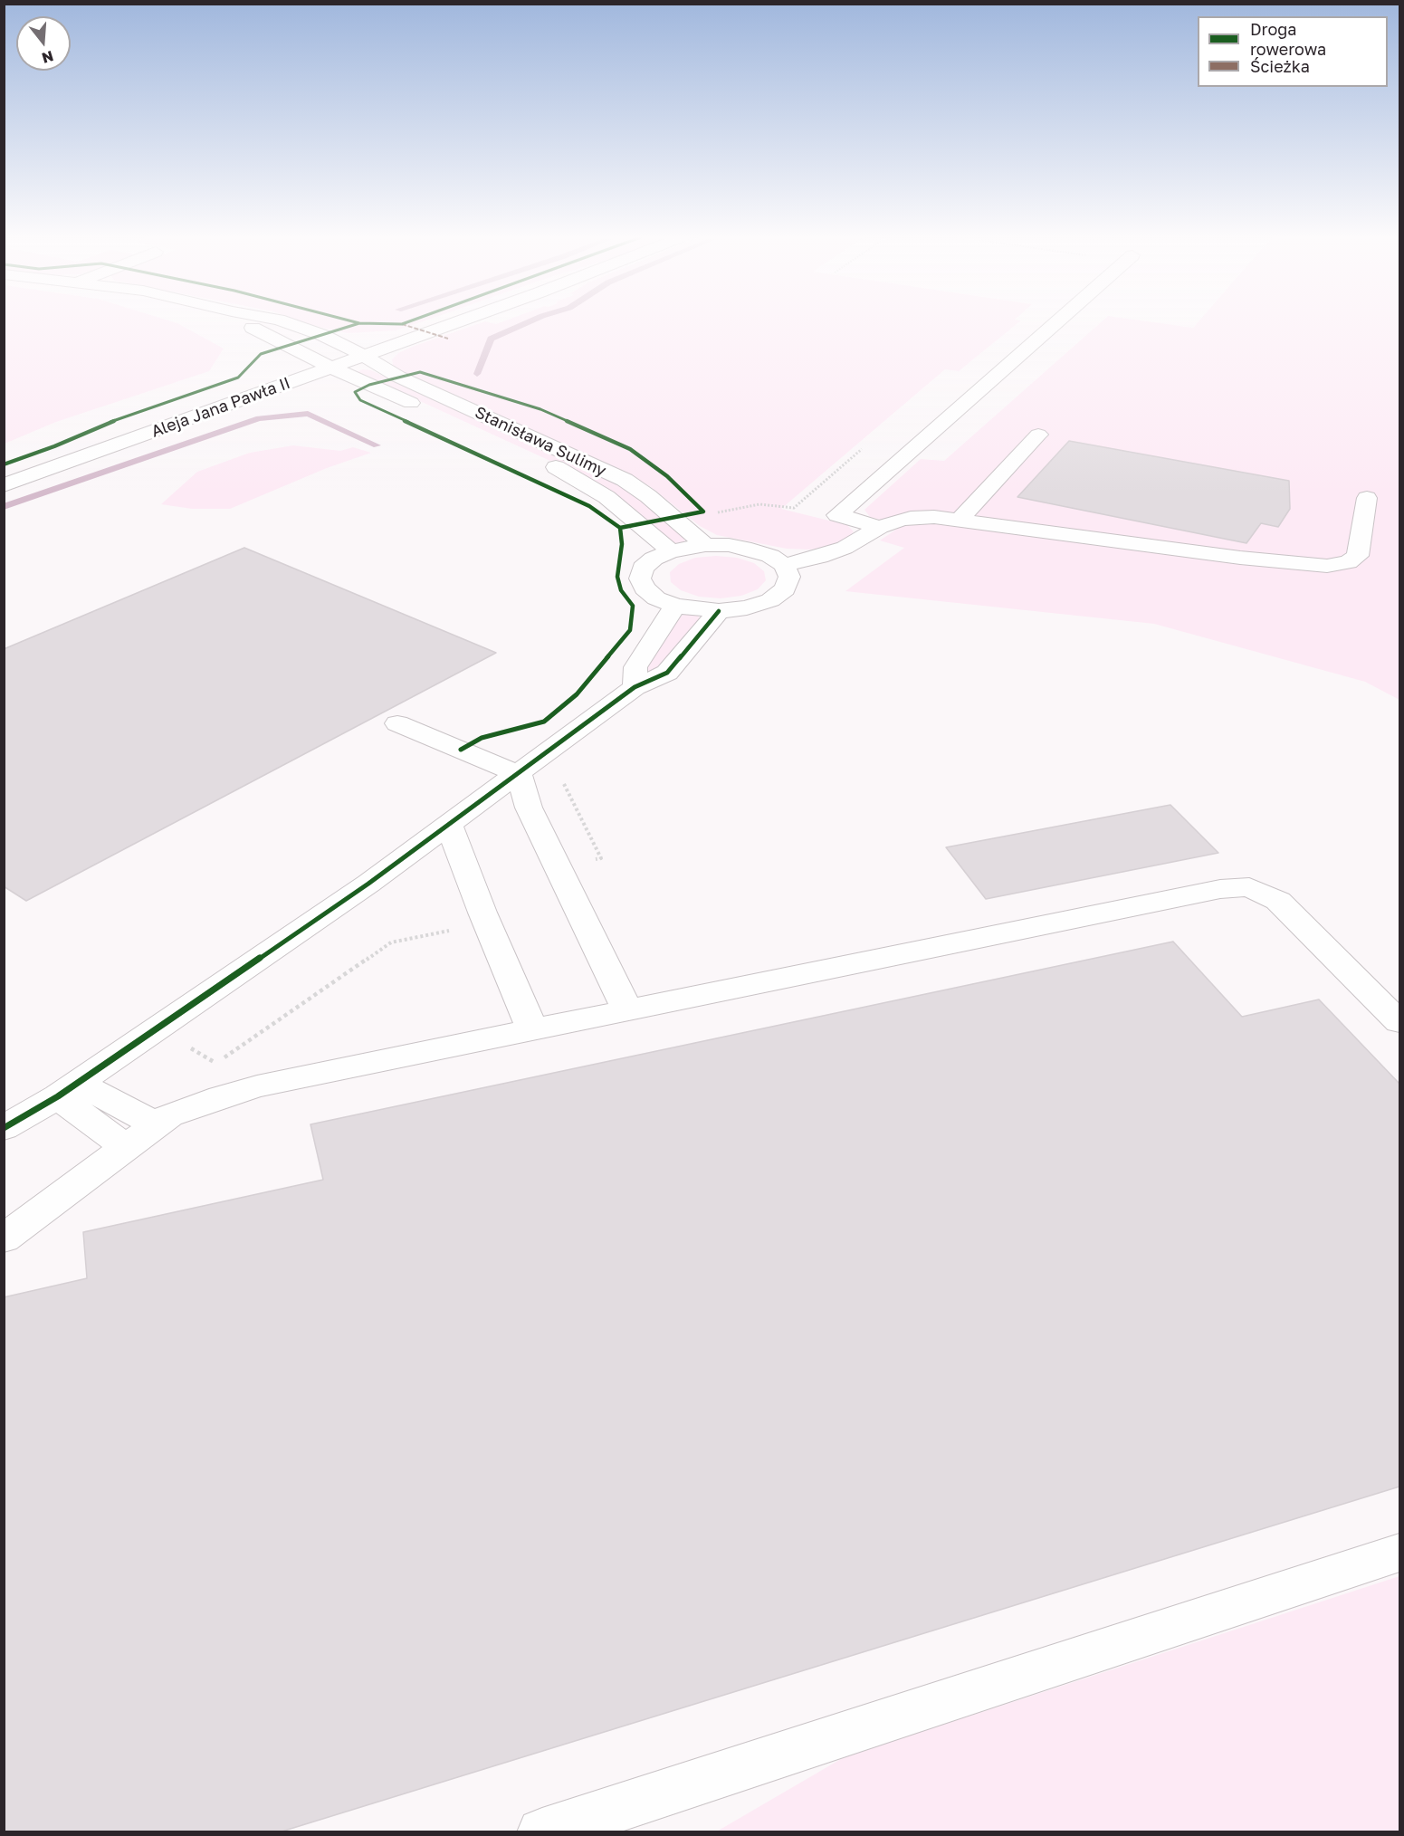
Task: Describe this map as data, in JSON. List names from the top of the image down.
{
  "streets": {
    "street": ["Aleja Jana Pawła II", "Stanisława Sulimy"]
  },
  "crossings": [
    ["Aleja Jana Pawła II", "Stanisława Sulimy"]
  ],
  "legend": ["Droga rowerowa", "Ścieżka"],
  "north": "bottom"
}
